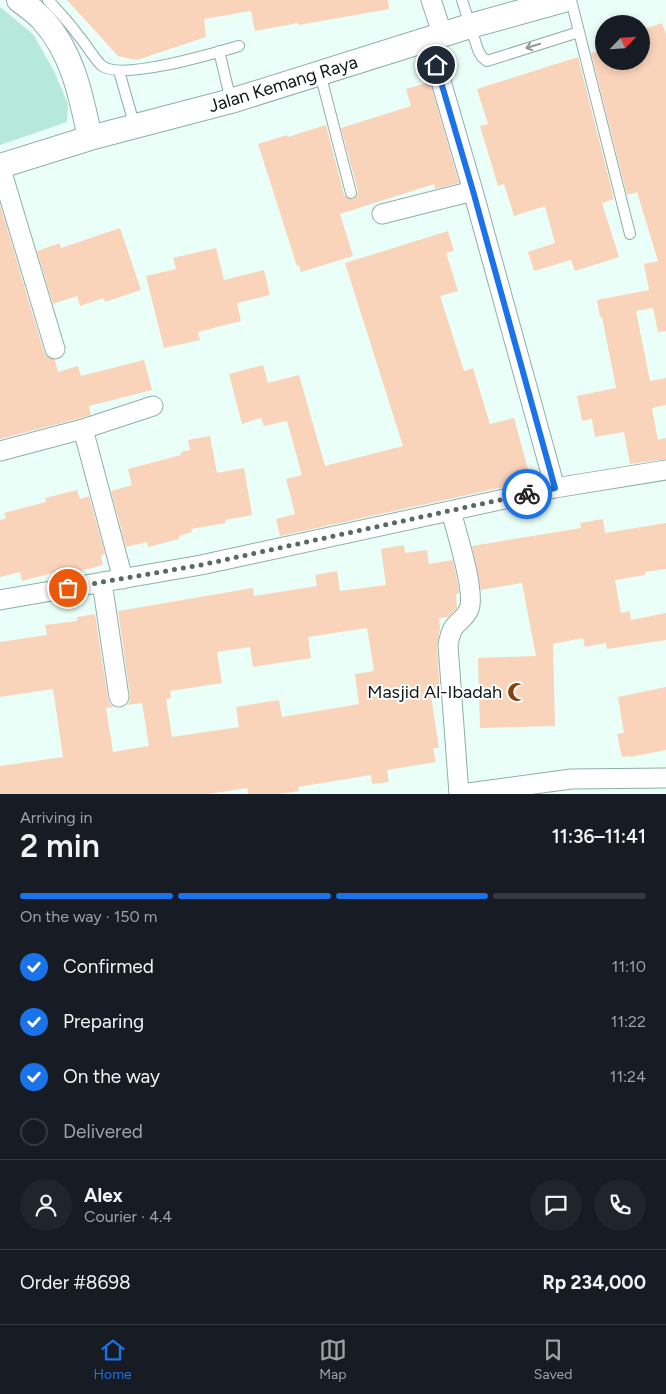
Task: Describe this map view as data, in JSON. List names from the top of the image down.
{
  "streets": {
    "street": ["Jalan Kemang Raya"]
  },
  "places": {
    "mosque": ["Masjid Al-Ibadah"]
  },
  "north": "top right",
  "page": {
    "heading": ["2 min", "Arriving in", "11:36–11:41"],
    "panel": [
      "Alex",
      "Courier · 4.4",
      "Order #8698",
      "Rp 234,000"
    ],
    "bar": "On the way · 150 m",
    "list": [
      ["Confirmed", "11:10"],
      ["Preparing", "11:22"],
      ["On the way", "11:24"],
      "Delivered"
    ],
    "tabs": ["Home", "Map", "Saved"]
  }
}
